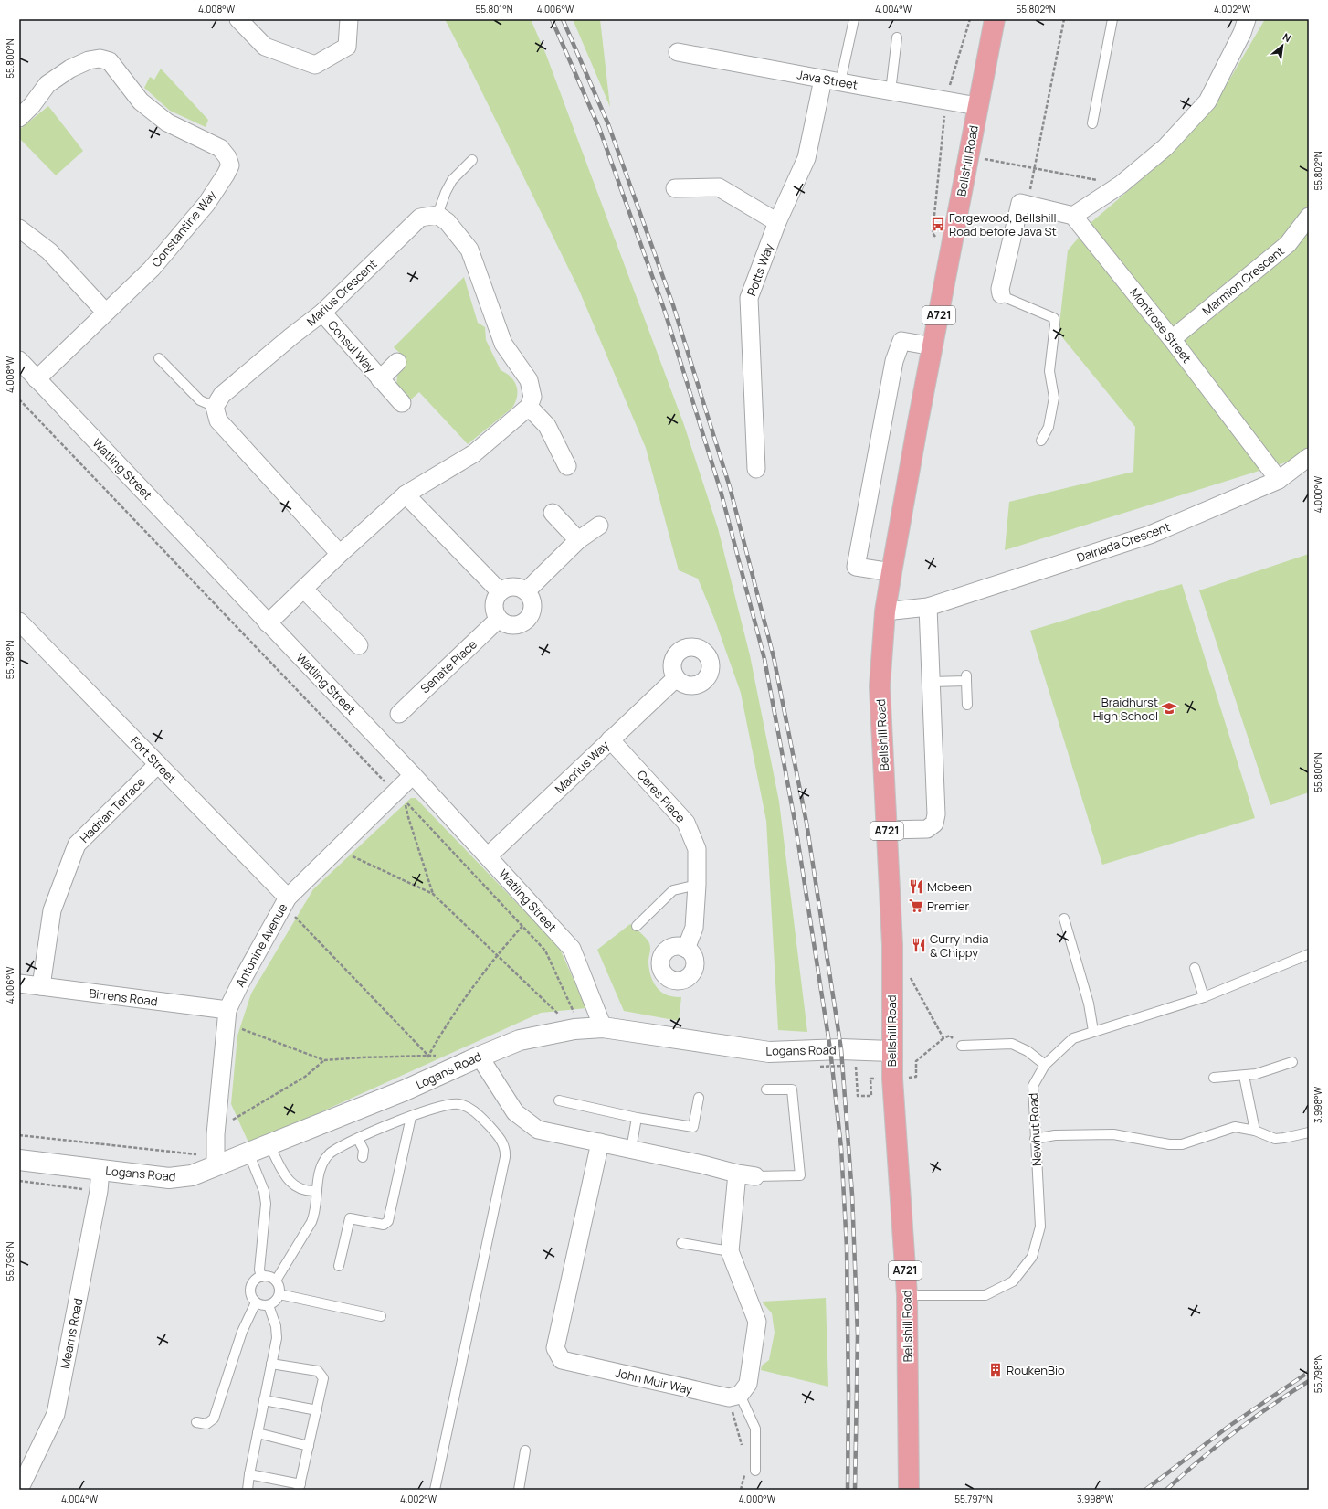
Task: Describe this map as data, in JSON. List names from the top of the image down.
{
  "streets": {
    "main road": ["Bellshill Road", "A721"],
    "street": [
      "Java Street",
      "Constantine Way",
      "Potts Way",
      "Marmion Crescent",
      "Marius Crescent",
      "Montrose Street",
      "Consul Way",
      "Watling Street",
      "Dalriada Crescent",
      "Senate Place",
      "Fort Street",
      "Macrius Way",
      "Ceres Place",
      "Hadrian Terrace",
      "Antonine Avenue",
      "Birrens Road",
      "Logans Road",
      "Mearns Road",
      "John Muir Way"
    ],
    "lane": ["Newhut Road"]
  },
  "crossings": [
    ["Java Street", "Bellshill Road"],
    ["Java Street", "Potts Way"],
    ["Bellshill Road", "Dalriada Crescent"],
    ["Bellshill Road", "Logans Road"],
    ["Bellshill Road", "Newhut Road"],
    ["Constantine Way", "Watling Street"],
    ["Marmion Crescent", "Montrose Street"],
    ["Marius Crescent", "Consul Way"],
    ["Montrose Street", "Dalriada Crescent"],
    ["Watling Street", "Macrius Way"],
    ["Watling Street", "Antonine Avenue"],
    ["Watling Street", "Logans Road"],
    ["Fort Street", "Hadrian Terrace"],
    ["Fort Street", "Antonine Avenue"],
    ["Macrius Way", "Ceres Place"],
    ["Hadrian Terrace", "Birrens Road"],
    ["Antonine Avenue", "Birrens Road"],
    ["Antonine Avenue", "Logans Road"],
    ["Logans Road", "Mearns Road"]
  ],
  "places": {
    "bus stop": ["Forgewood, Bellshill Road before Java St"],
    "school or university": ["Braidhurst High School"],
    "restaurant": ["Mobeen", "Curry India & Chippy"],
    "supermarket": ["Premier"],
    "building": ["RoukenBio"]
  },
  "north": "top right",
  "coordinates": [
    "4.008°W",
    "55.801°N",
    "4.006°W",
    "4.004°W",
    "55.802°N",
    "4.002°W",
    "55.800°N",
    "4.000°W",
    "55.798°N",
    "3.998°W",
    "55.796°N",
    "55.797°N"
  ]
}
